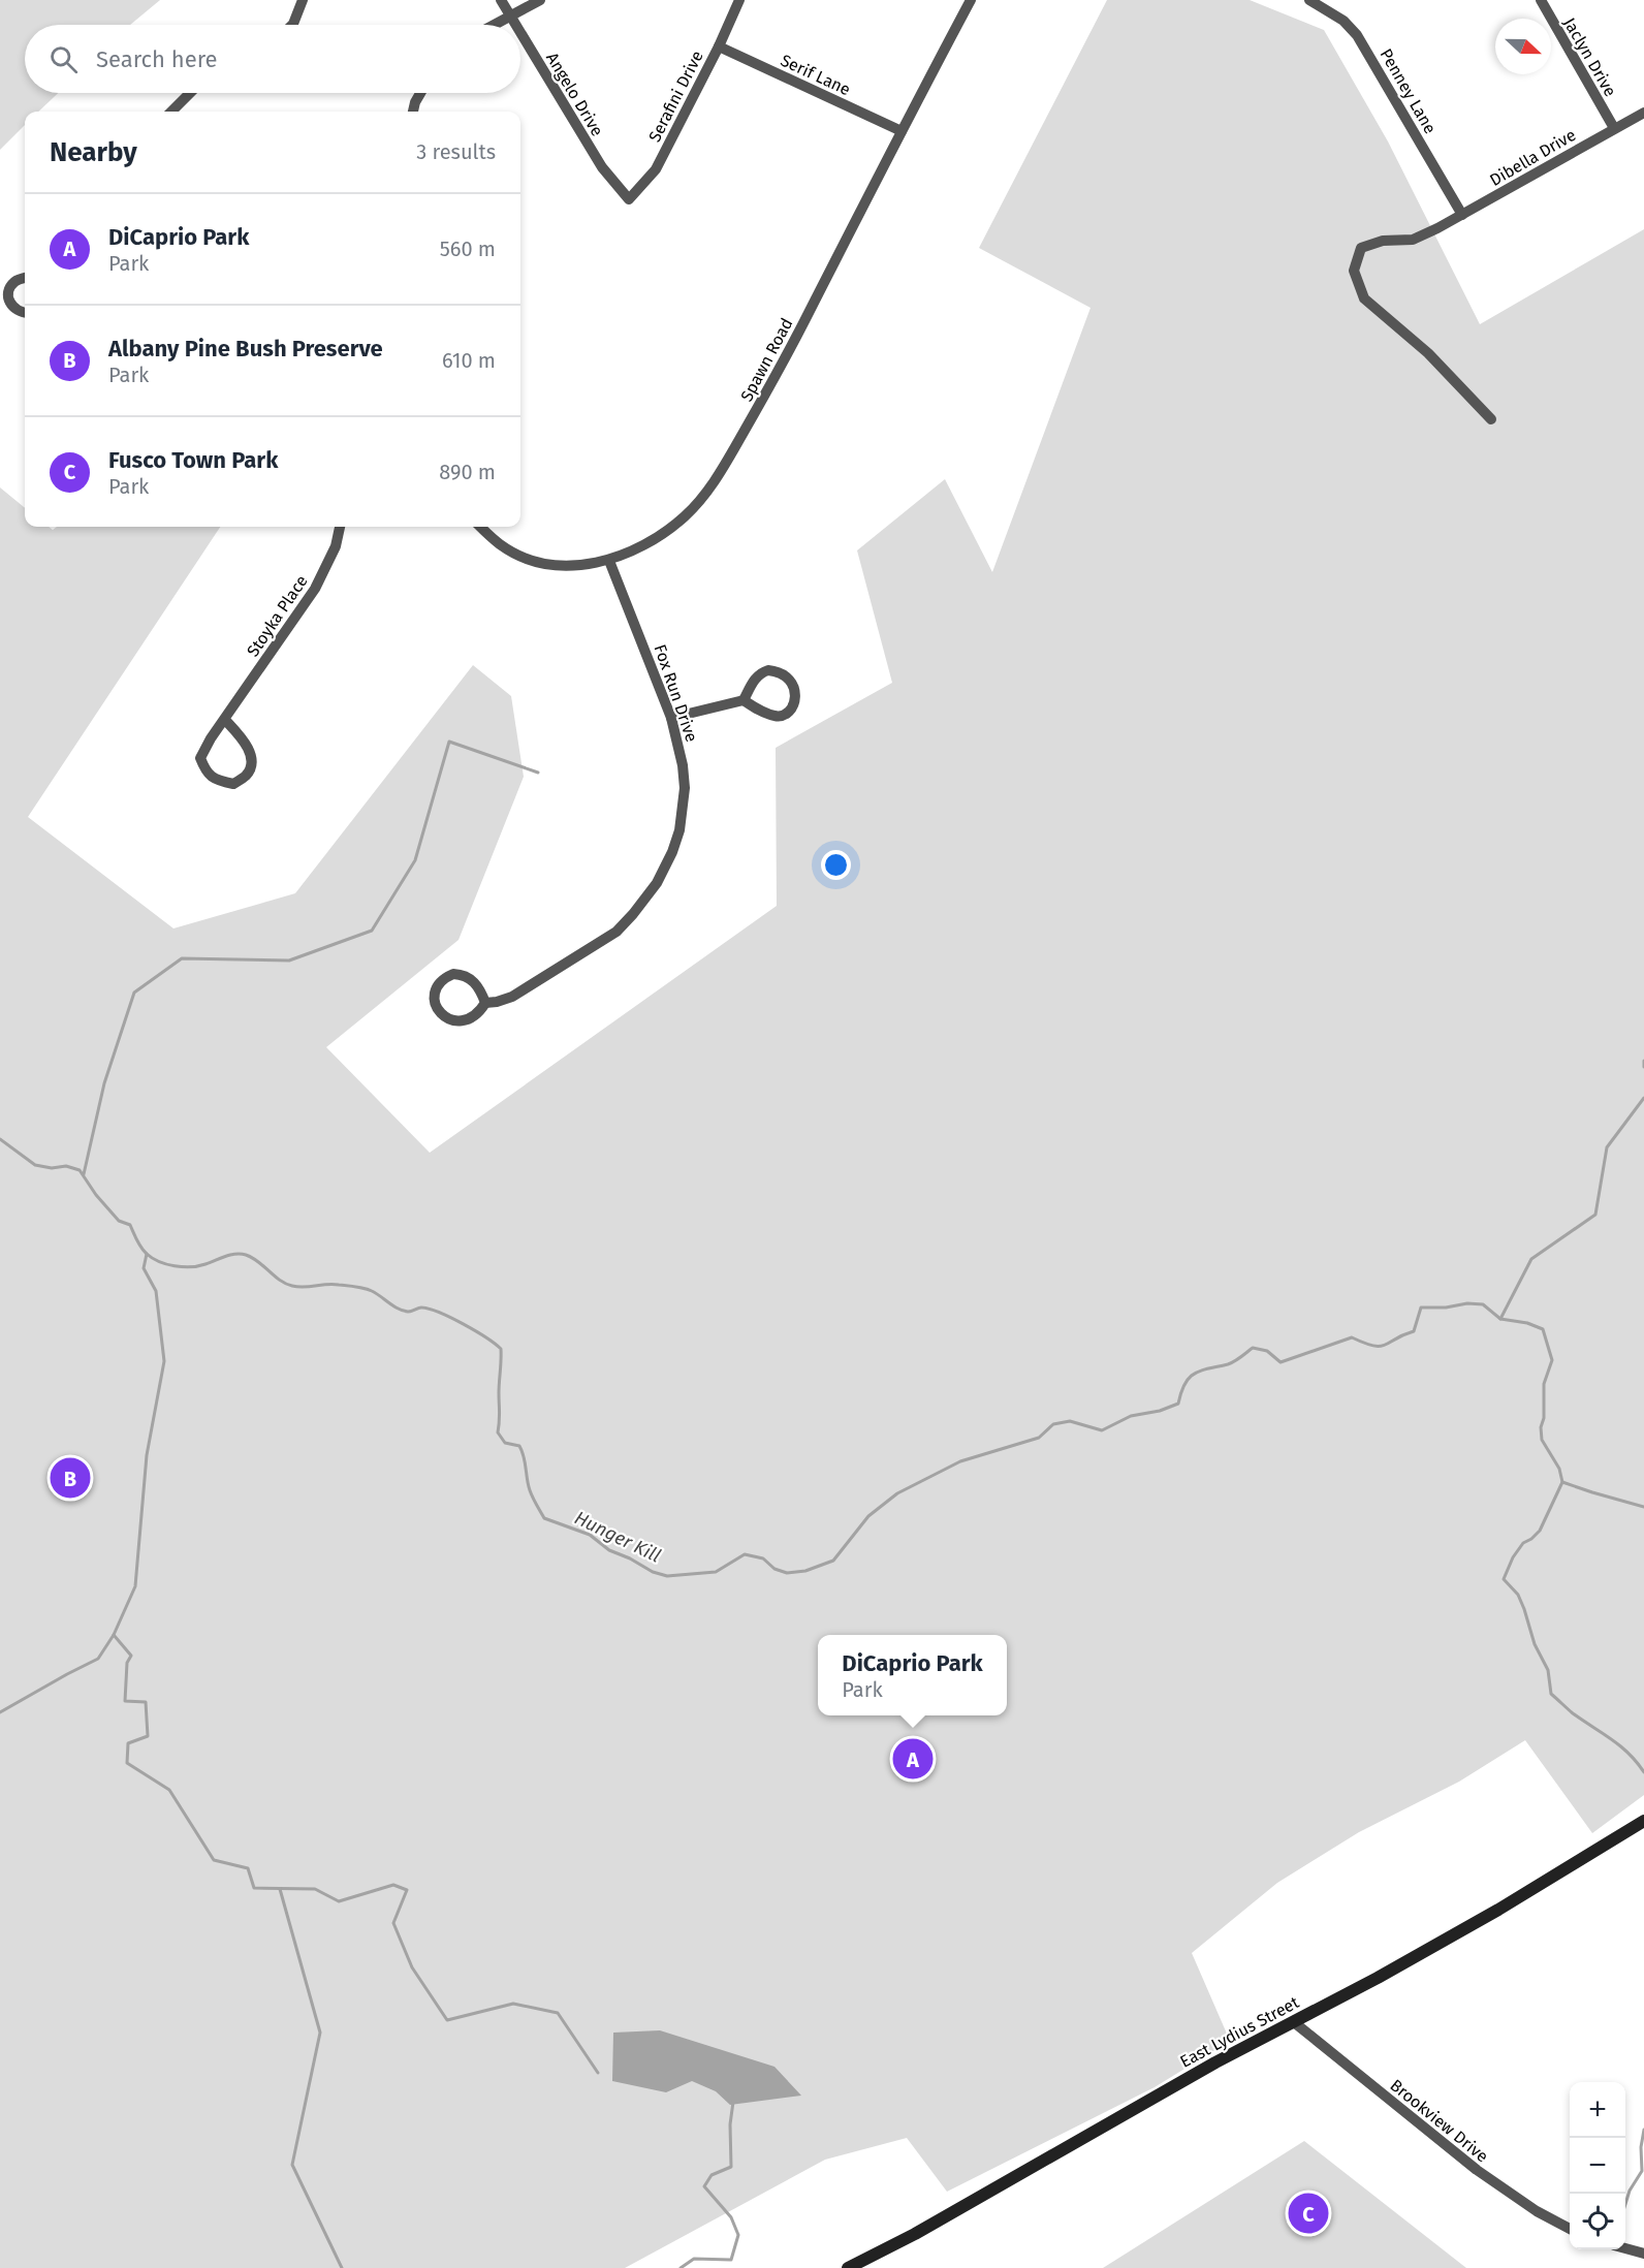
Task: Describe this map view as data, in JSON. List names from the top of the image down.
{
  "streets": {
    "street": [
      "Jaclyn Drive",
      "Serif Lane",
      "Penney Lane",
      "Angelo Drive",
      "Serafini Drive",
      "Dibella Drive",
      "Spawn Road",
      "Stoyka Place",
      "Fox Run Drive",
      "East Lydius Street",
      "Brookview Drive"
    ]
  },
  "crossings": [
    ["Jaclyn Drive", "Dibella Drive"],
    ["Serif Lane", "Serafini Drive"],
    ["Serif Lane", "Spawn Road"],
    ["Penney Lane", "Dibella Drive"],
    ["Angelo Drive", "Serafini Drive"],
    ["Spawn Road", "Fox Run Drive"],
    ["East Lydius Street", "Brookview Drive"]
  ],
  "water": ["Hunger Kill"],
  "north": "right",
  "page": {
    "search": "Search here",
    "heading": ["Nearby", "3 results"],
    "list": [
      {
        "mark": "A",
        "name": "DiCaprio Park",
        "note": "Park",
        "value": "560 m"
      },
      {
        "mark": "B",
        "name": "Albany Pine Bush Preserve",
        "note": "Park",
        "value": "610 m"
      },
      {
        "mark": "C",
        "name": "Fusco Town Park",
        "note": "Park",
        "value": "890 m"
      }
    ],
    "pins": ["B", "A", "C"],
    "popup": ["DiCaprio Park", "Park"],
    "map_buttons": ["+", "−"]
  }
}
